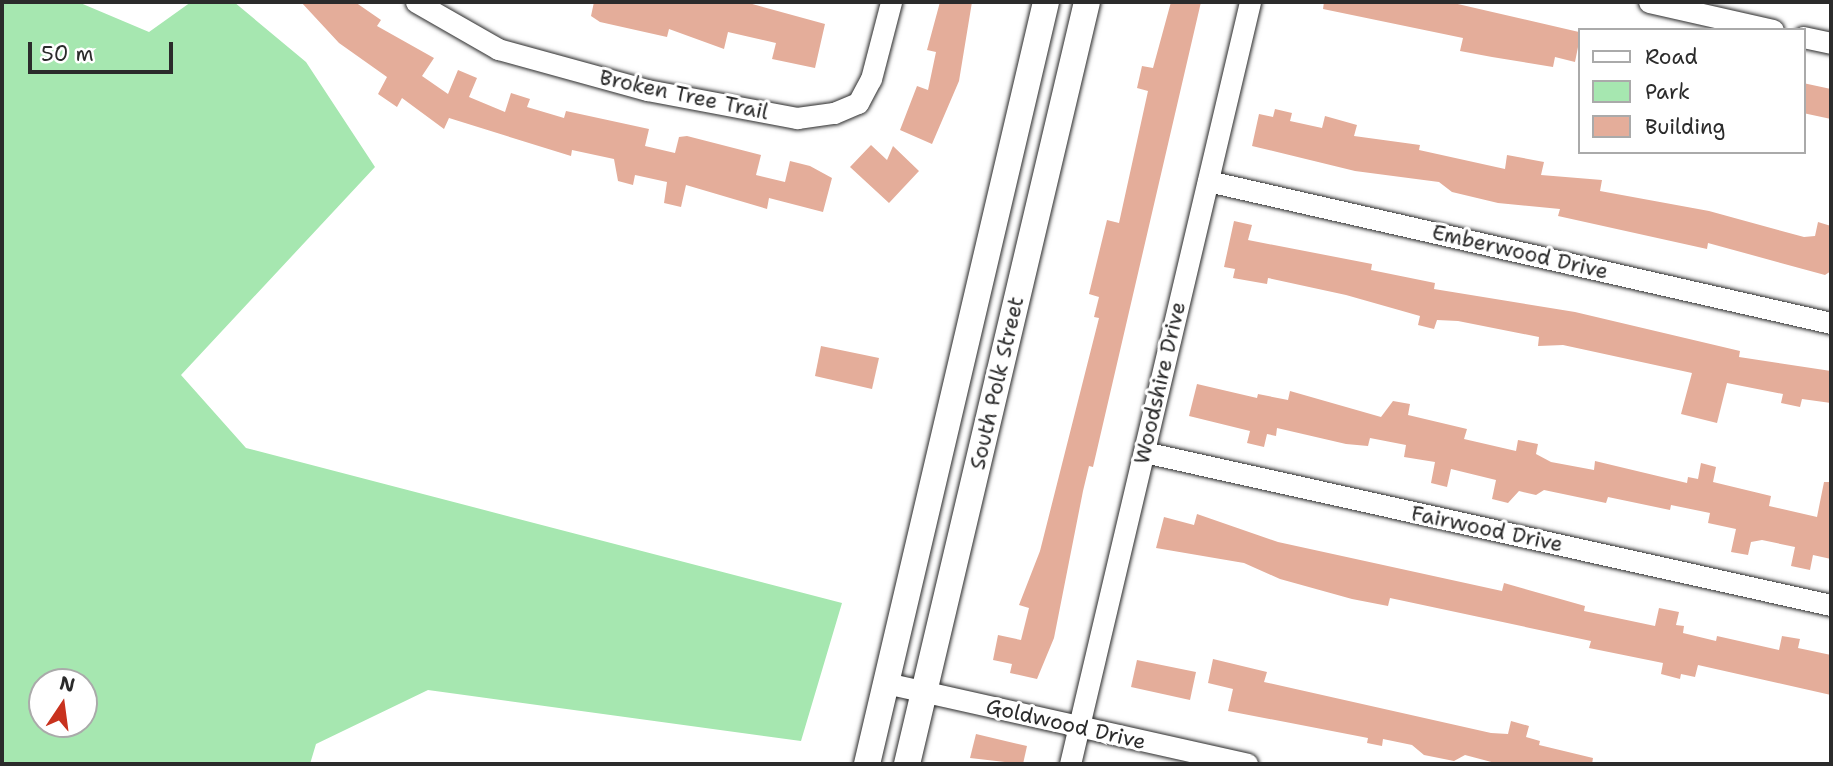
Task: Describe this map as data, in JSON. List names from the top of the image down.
{
  "streets": {
    "main road": ["South Polk Street"],
    "street": [
      "Broken Tree Trail",
      "Emberwood Drive",
      "Woodshire Drive",
      "Fairwood Drive",
      "Goldwood Drive"
    ]
  },
  "crossings": [
    ["Emberwood Drive", "Woodshire Drive"],
    ["South Polk Street", "Goldwood Drive"],
    ["Woodshire Drive", "Fairwood Drive"],
    ["Woodshire Drive", "Goldwood Drive"]
  ],
  "legend": ["Road", "Park", "Building"],
  "scale_bar": "50 m",
  "north": "top"
}
